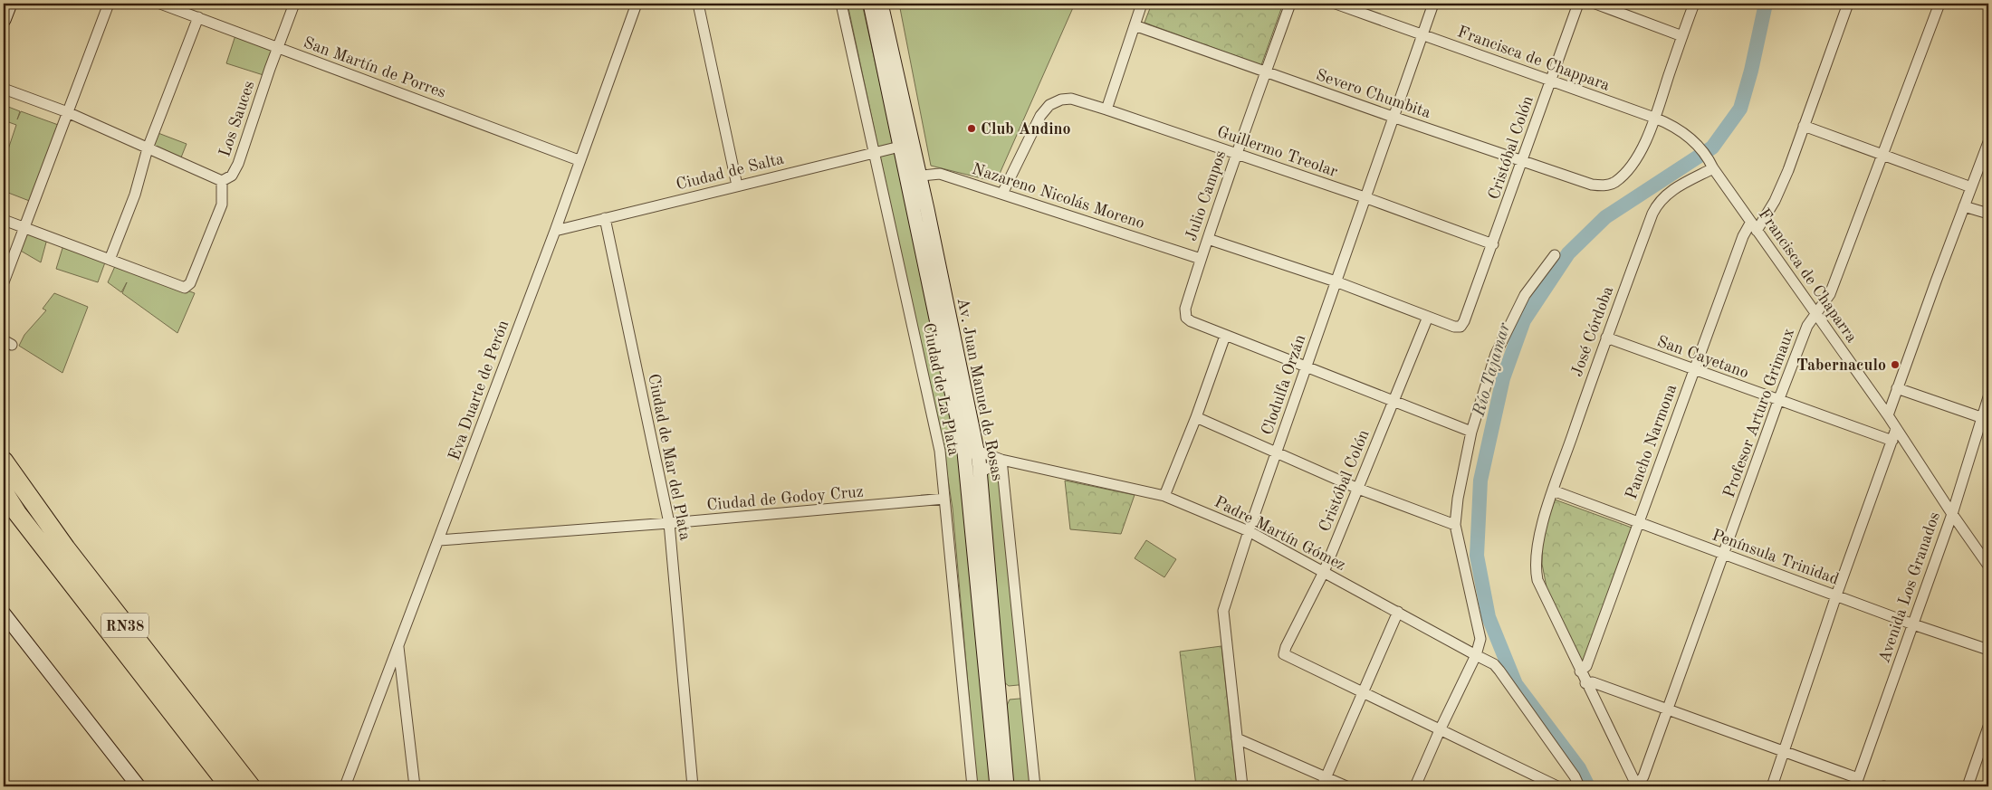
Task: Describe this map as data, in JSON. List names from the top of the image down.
{
  "streets": {
    "highway": ["RN38"],
    "main road": ["Av. Juan Manuel de Rosas"],
    "street": [
      "Francisca de Chappara",
      "San Martín de Porres",
      "Severo Chumbita",
      "Los Sauces",
      "Cristóbal Colón",
      "Guillermo Treolar",
      "Ciudad de Salta",
      "Nazareno Nicolás Moreno",
      "Julio Campos",
      "Francisca de Chaparra",
      "José Córdoba",
      "San Cayetano",
      "Clodulfa Orzán",
      "Ciudad de La Plata",
      "Eva Duarte de Perón",
      "Profesor Arturo Grimaux",
      "Pancho Narmona",
      "Ciudad de Mar del Plata",
      "Ciudad de Godoy Cruz",
      "Padre Martín Gómez",
      "Península Trinidad",
      "Avenida Los Granados"
    ]
  },
  "crossings": [
    ["Francisca de Chappara", "Severo Chumbita"],
    ["Francisca de Chappara", "Cristóbal Colón"],
    ["Francisca de Chappara", "Francisca de Chaparra"],
    ["Francisca de Chappara", "José Córdoba"],
    ["Francisca de Chappara", "Clodulfa Orzán"],
    ["San Martín de Porres", "Los Sauces"],
    ["San Martín de Porres", "Eva Duarte de Perón"],
    ["Severo Chumbita", "Cristóbal Colón"],
    ["Severo Chumbita", "Julio Campos"],
    ["Severo Chumbita", "Clodulfa Orzán"],
    ["Cristóbal Colón", "Guillermo Treolar"],
    ["Cristóbal Colón", "Padre Martín Gómez"],
    ["Guillermo Treolar", "Nazareno Nicolás Moreno"],
    ["Guillermo Treolar", "Julio Campos"],
    ["Guillermo Treolar", "Clodulfa Orzán"],
    ["Ciudad de Salta", "Ciudad de La Plata"],
    ["Ciudad de Salta", "Av. Juan Manuel de Rosas"],
    ["Ciudad de Salta", "Eva Duarte de Perón"],
    ["Ciudad de Salta", "Ciudad de Mar del Plata"],
    ["Nazareno Nicolás Moreno", "Julio Campos"],
    ["Nazareno Nicolás Moreno", "Av. Juan Manuel de Rosas"],
    ["Francisca de Chaparra", "José Córdoba"],
    ["Francisca de Chaparra", "Profesor Arturo Grimaux"],
    ["Francisca de Chaparra", "Pancho Narmona"],
    ["Francisca de Chaparra", "Avenida Los Granados"],
    ["José Córdoba", "San Cayetano"],
    ["José Córdoba", "Profesor Arturo Grimaux"],
    ["José Córdoba", "Pancho Narmona"],
    ["José Córdoba", "Península Trinidad"],
    ["San Cayetano", "Profesor Arturo Grimaux"],
    ["San Cayetano", "Pancho Narmona"],
    ["Clodulfa Orzán", "Padre Martín Gómez"],
    ["Ciudad de La Plata", "Ciudad de Godoy Cruz"],
    ["Av. Juan Manuel de Rosas", "Padre Martín Gómez"],
    ["Eva Duarte de Perón", "Ciudad de Godoy Cruz"],
    ["Profesor Arturo Grimaux", "Península Trinidad"],
    ["Pancho Narmona", "Península Trinidad"],
    ["Ciudad de Mar del Plata", "Ciudad de Godoy Cruz"],
    ["Península Trinidad", "Avenida Los Granados"]
  ],
  "water": ["Río Tajamar"],
  "places": ["Club Andino", "Tabernaculo"]
}
